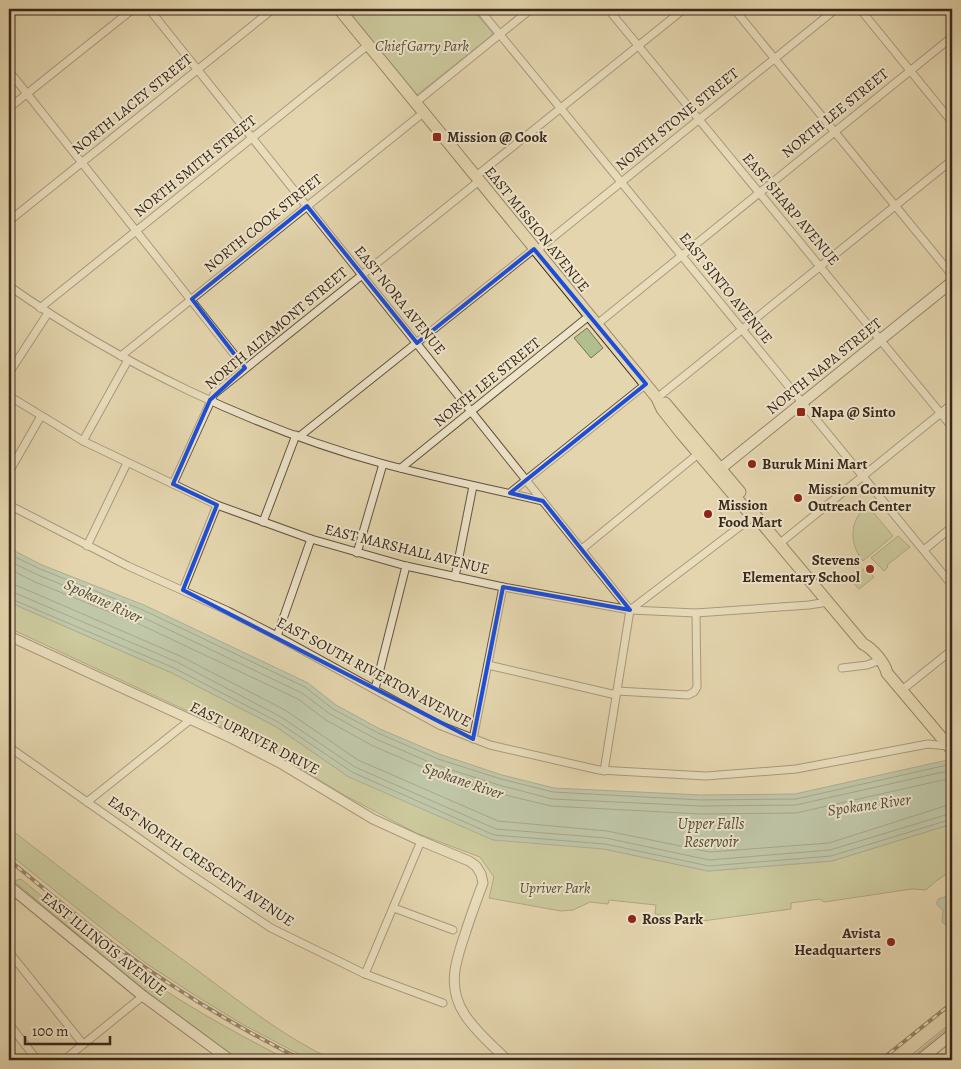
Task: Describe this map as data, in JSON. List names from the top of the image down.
{
  "streets": {
    "main road": ["EAST MISSION AVENUE", "NORTH NAPA STREET", "EAST ILLINOIS AVENUE"],
    "street": [
      "NORTH LACEY STREET",
      "NORTH LEE STREET",
      "NORTH STONE STREET",
      "NORTH SMITH STREET",
      "EAST SHARP AVENUE",
      "NORTH COOK STREET",
      "EAST SINTO AVENUE",
      "EAST NORA AVENUE",
      "NORTH ALTAMONT STREET",
      "EAST MARSHALL AVENUE",
      "EAST SOUTH RIVERTON AVENUE",
      "EAST UPRIVER DRIVE",
      "EAST NORTH CRESCENT AVENUE"
    ]
  },
  "crossings": [
    ["NORTH LACEY STREET", "EAST NORA AVENUE"],
    ["NORTH LEE STREET", "EAST SHARP AVENUE"],
    ["NORTH LEE STREET", "EAST MISSION AVENUE"],
    ["NORTH LEE STREET", "EAST SINTO AVENUE"],
    ["NORTH LEE STREET", "EAST NORA AVENUE"],
    ["NORTH STONE STREET", "EAST SHARP AVENUE"],
    ["NORTH STONE STREET", "EAST MISSION AVENUE"],
    ["NORTH STONE STREET", "EAST SINTO AVENUE"],
    ["NORTH STONE STREET", "EAST NORA AVENUE"],
    ["NORTH SMITH STREET", "EAST MISSION AVENUE"],
    ["NORTH SMITH STREET", "EAST NORA AVENUE"],
    ["EAST SHARP AVENUE", "NORTH ALTAMONT STREET"],
    ["EAST SHARP AVENUE", "NORTH NAPA STREET"],
    ["NORTH COOK STREET", "EAST MISSION AVENUE"],
    ["NORTH COOK STREET", "EAST NORA AVENUE"],
    ["NORTH COOK STREET", "EAST MARSHALL AVENUE"],
    ["EAST MISSION AVENUE", "NORTH ALTAMONT STREET"],
    ["EAST MISSION AVENUE", "NORTH NAPA STREET"],
    ["EAST MISSION AVENUE", "EAST MARSHALL AVENUE"],
    ["EAST MISSION AVENUE", "EAST SOUTH RIVERTON AVENUE"],
    ["EAST SINTO AVENUE", "NORTH ALTAMONT STREET"],
    ["EAST SINTO AVENUE", "NORTH NAPA STREET"],
    ["EAST NORA AVENUE", "NORTH ALTAMONT STREET"],
    ["EAST NORA AVENUE", "EAST MARSHALL AVENUE"],
    ["NORTH ALTAMONT STREET", "EAST MARSHALL AVENUE"]
  ],
  "water": ["Spokane River", "Upper Falls Reservoir"],
  "parks": ["Chief Garry Park", "Upriver Park"],
  "places": {
    "transit": ["Mission @ Cook", "Napa @ Sinto"],
    "other": [
      "Buruk Mini Mart",
      "Mission Community Outreach Center",
      "Mission Food Mart",
      "Stevens Elementary School",
      "Ross Park",
      "Avista Headquarters"
    ]
  },
  "scale_bar": "100 m"
}
